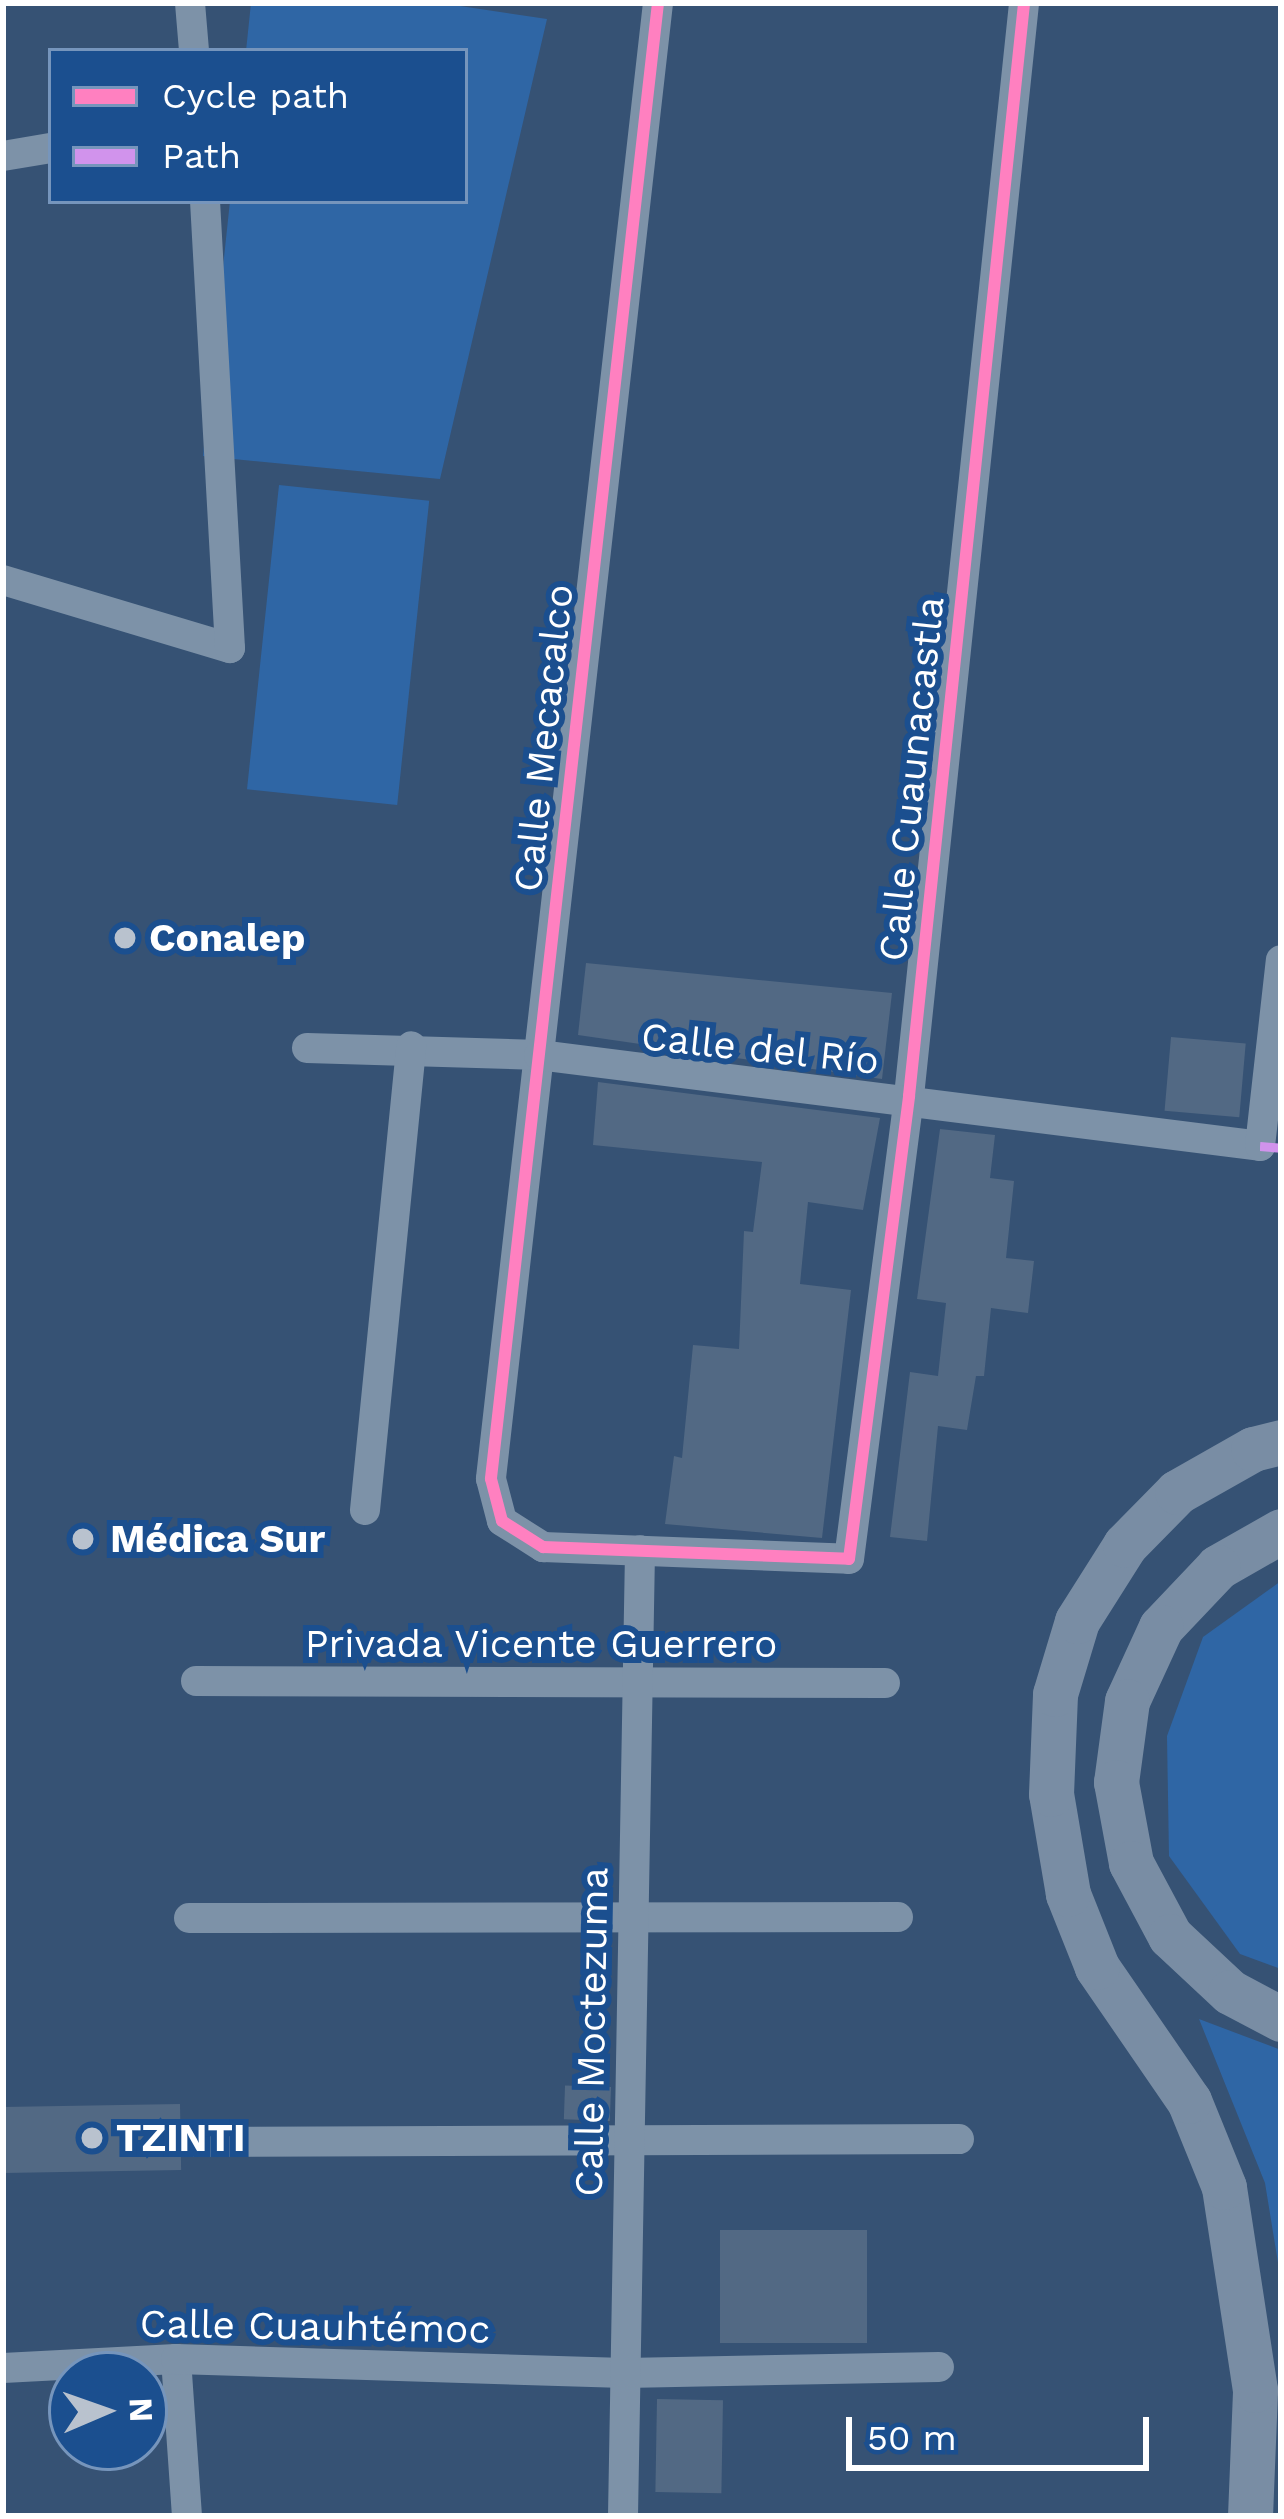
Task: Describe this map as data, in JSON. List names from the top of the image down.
{
  "streets": {
    "street": [
      "Calle Mecacalco",
      "Calle Cuaunacastla",
      "Calle del Río",
      "Privada Vicente Guerrero",
      "Calle Moctezuma",
      "Calle Cuauhtémoc"
    ]
  },
  "crossings": [
    ["Calle Mecacalco", "Calle Cuaunacastla"],
    ["Calle Mecacalco", "Calle del Río"],
    ["Calle Mecacalco", "Calle Moctezuma"],
    ["Calle Cuaunacastla", "Calle del Río"],
    ["Calle Cuaunacastla", "Calle Moctezuma"],
    ["Privada Vicente Guerrero", "Calle Moctezuma"],
    ["Calle Moctezuma", "Calle Cuauhtémoc"]
  ],
  "places": ["Conalep", "Médica Sur", "TZINTI"],
  "legend": ["Cycle path", "Path"],
  "scale_bar": "50 m",
  "north": "right"
}
